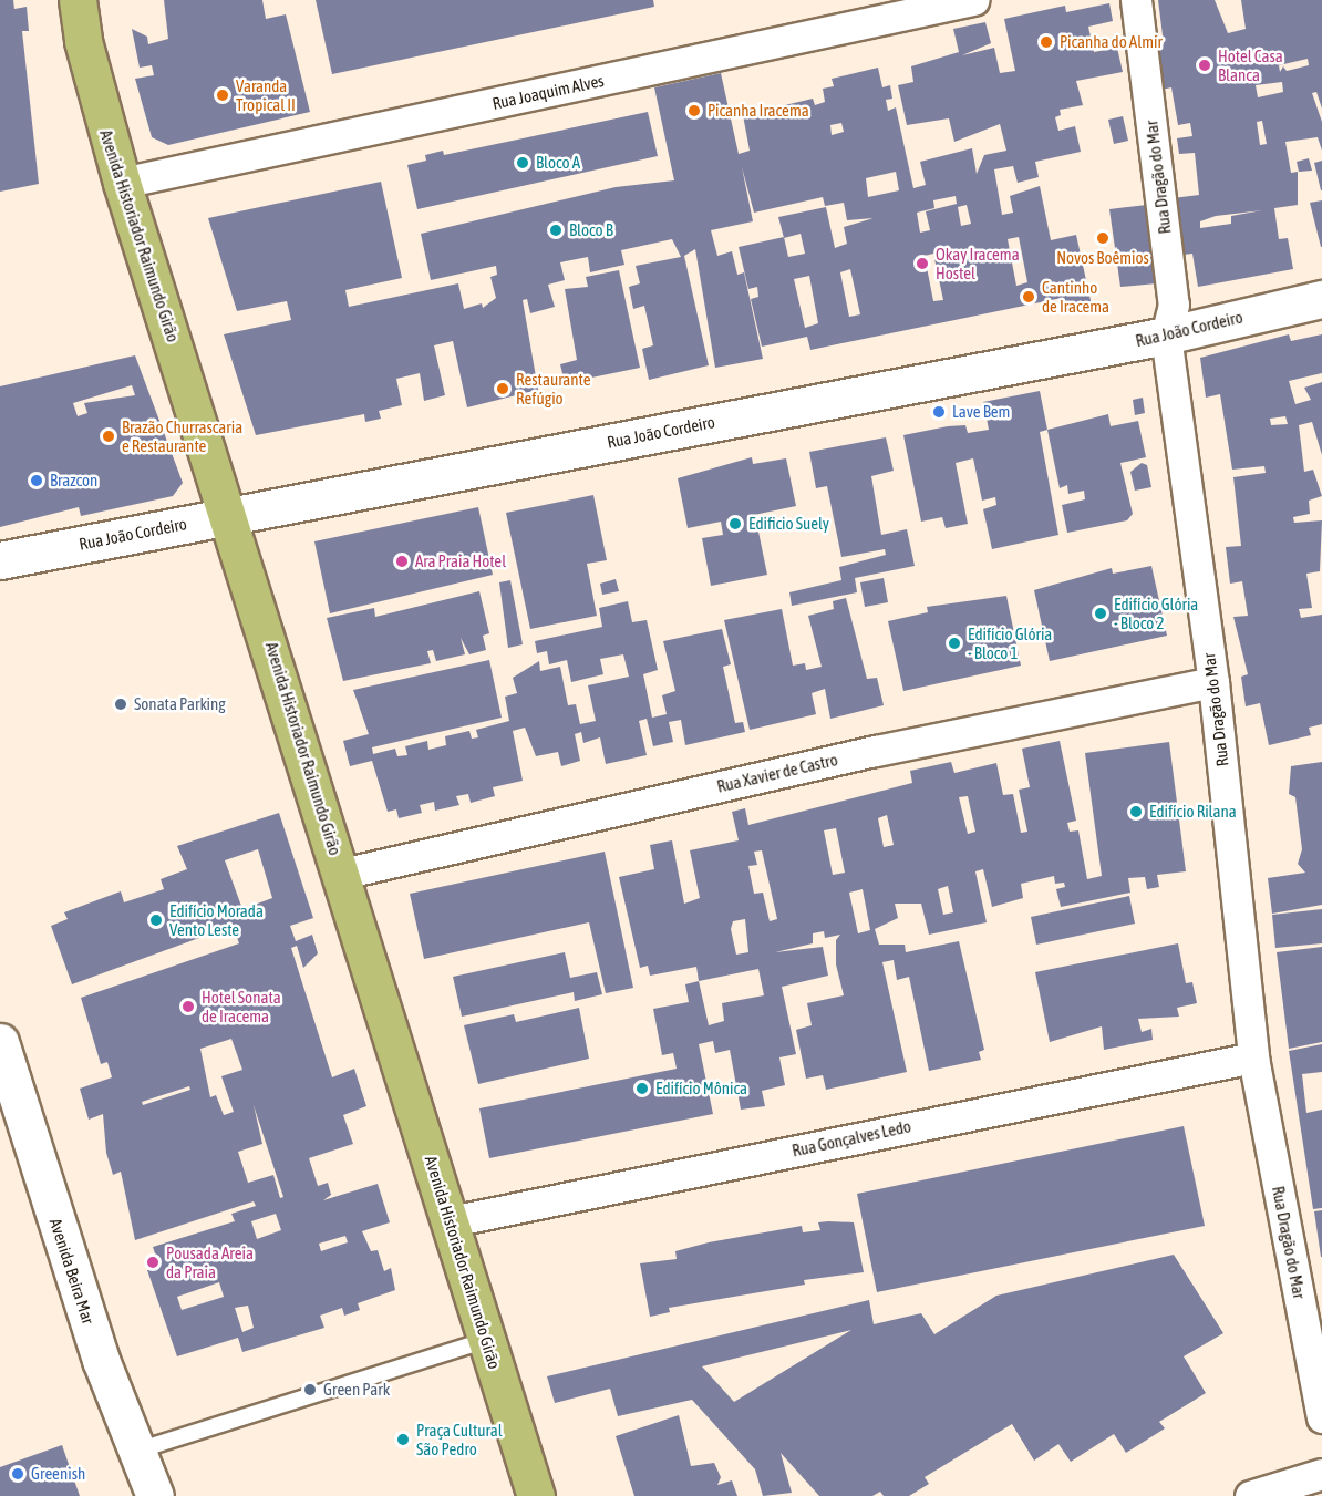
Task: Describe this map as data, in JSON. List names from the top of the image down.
{
  "streets": {
    "main road": ["Avenida Historiador Raimundo Girão"],
    "street": [
      "Rua Joaquim Alves",
      "Rua Dragão do Mar",
      "Rua João Cordeiro",
      "Rua Xavier de Castro",
      "Rua Gonçalves Ledo",
      "Avenida Beira Mar"
    ]
  },
  "crossings": [
    ["Rua Joaquim Alves", "Avenida Historiador Raimundo Girão"],
    ["Rua Dragão do Mar", "Rua João Cordeiro"],
    ["Rua Dragão do Mar", "Rua Xavier de Castro"],
    ["Rua Dragão do Mar", "Rua Gonçalves Ledo"],
    ["Avenida Historiador Raimundo Girão", "Rua João Cordeiro"],
    ["Avenida Historiador Raimundo Girão", "Rua Xavier de Castro"],
    ["Avenida Historiador Raimundo Girão", "Rua Gonçalves Ledo"]
  ],
  "places": [
    "Picanha do Almir",
    "Hotel Casa Blanca",
    "Varanda Tropical II",
    "Picanha Iracema",
    "Bloco A",
    "Bloco B",
    "Novos Boêmios",
    "Okay Iracema Hostel",
    "Cantinho de Iracema",
    "Restaurante Refúgio",
    "Lave Bem",
    "Brazão Churrascaria e Restaurante",
    "Brazcon",
    "Edificio Suely",
    "Ara Praia Hotel",
    "Edifício Glória - Bloco 2",
    "Edifício Glória - Bloco 1",
    "Sonata Parking",
    "Edifício Rilana",
    "Edifício Morada Vento Leste",
    "Hotel Sonata de Iracema",
    "Edifício Mônica",
    "Pousada Areia da Praia",
    "Green Park",
    "Praça Cultural São Pedro",
    "Greenish"
  ]
}
